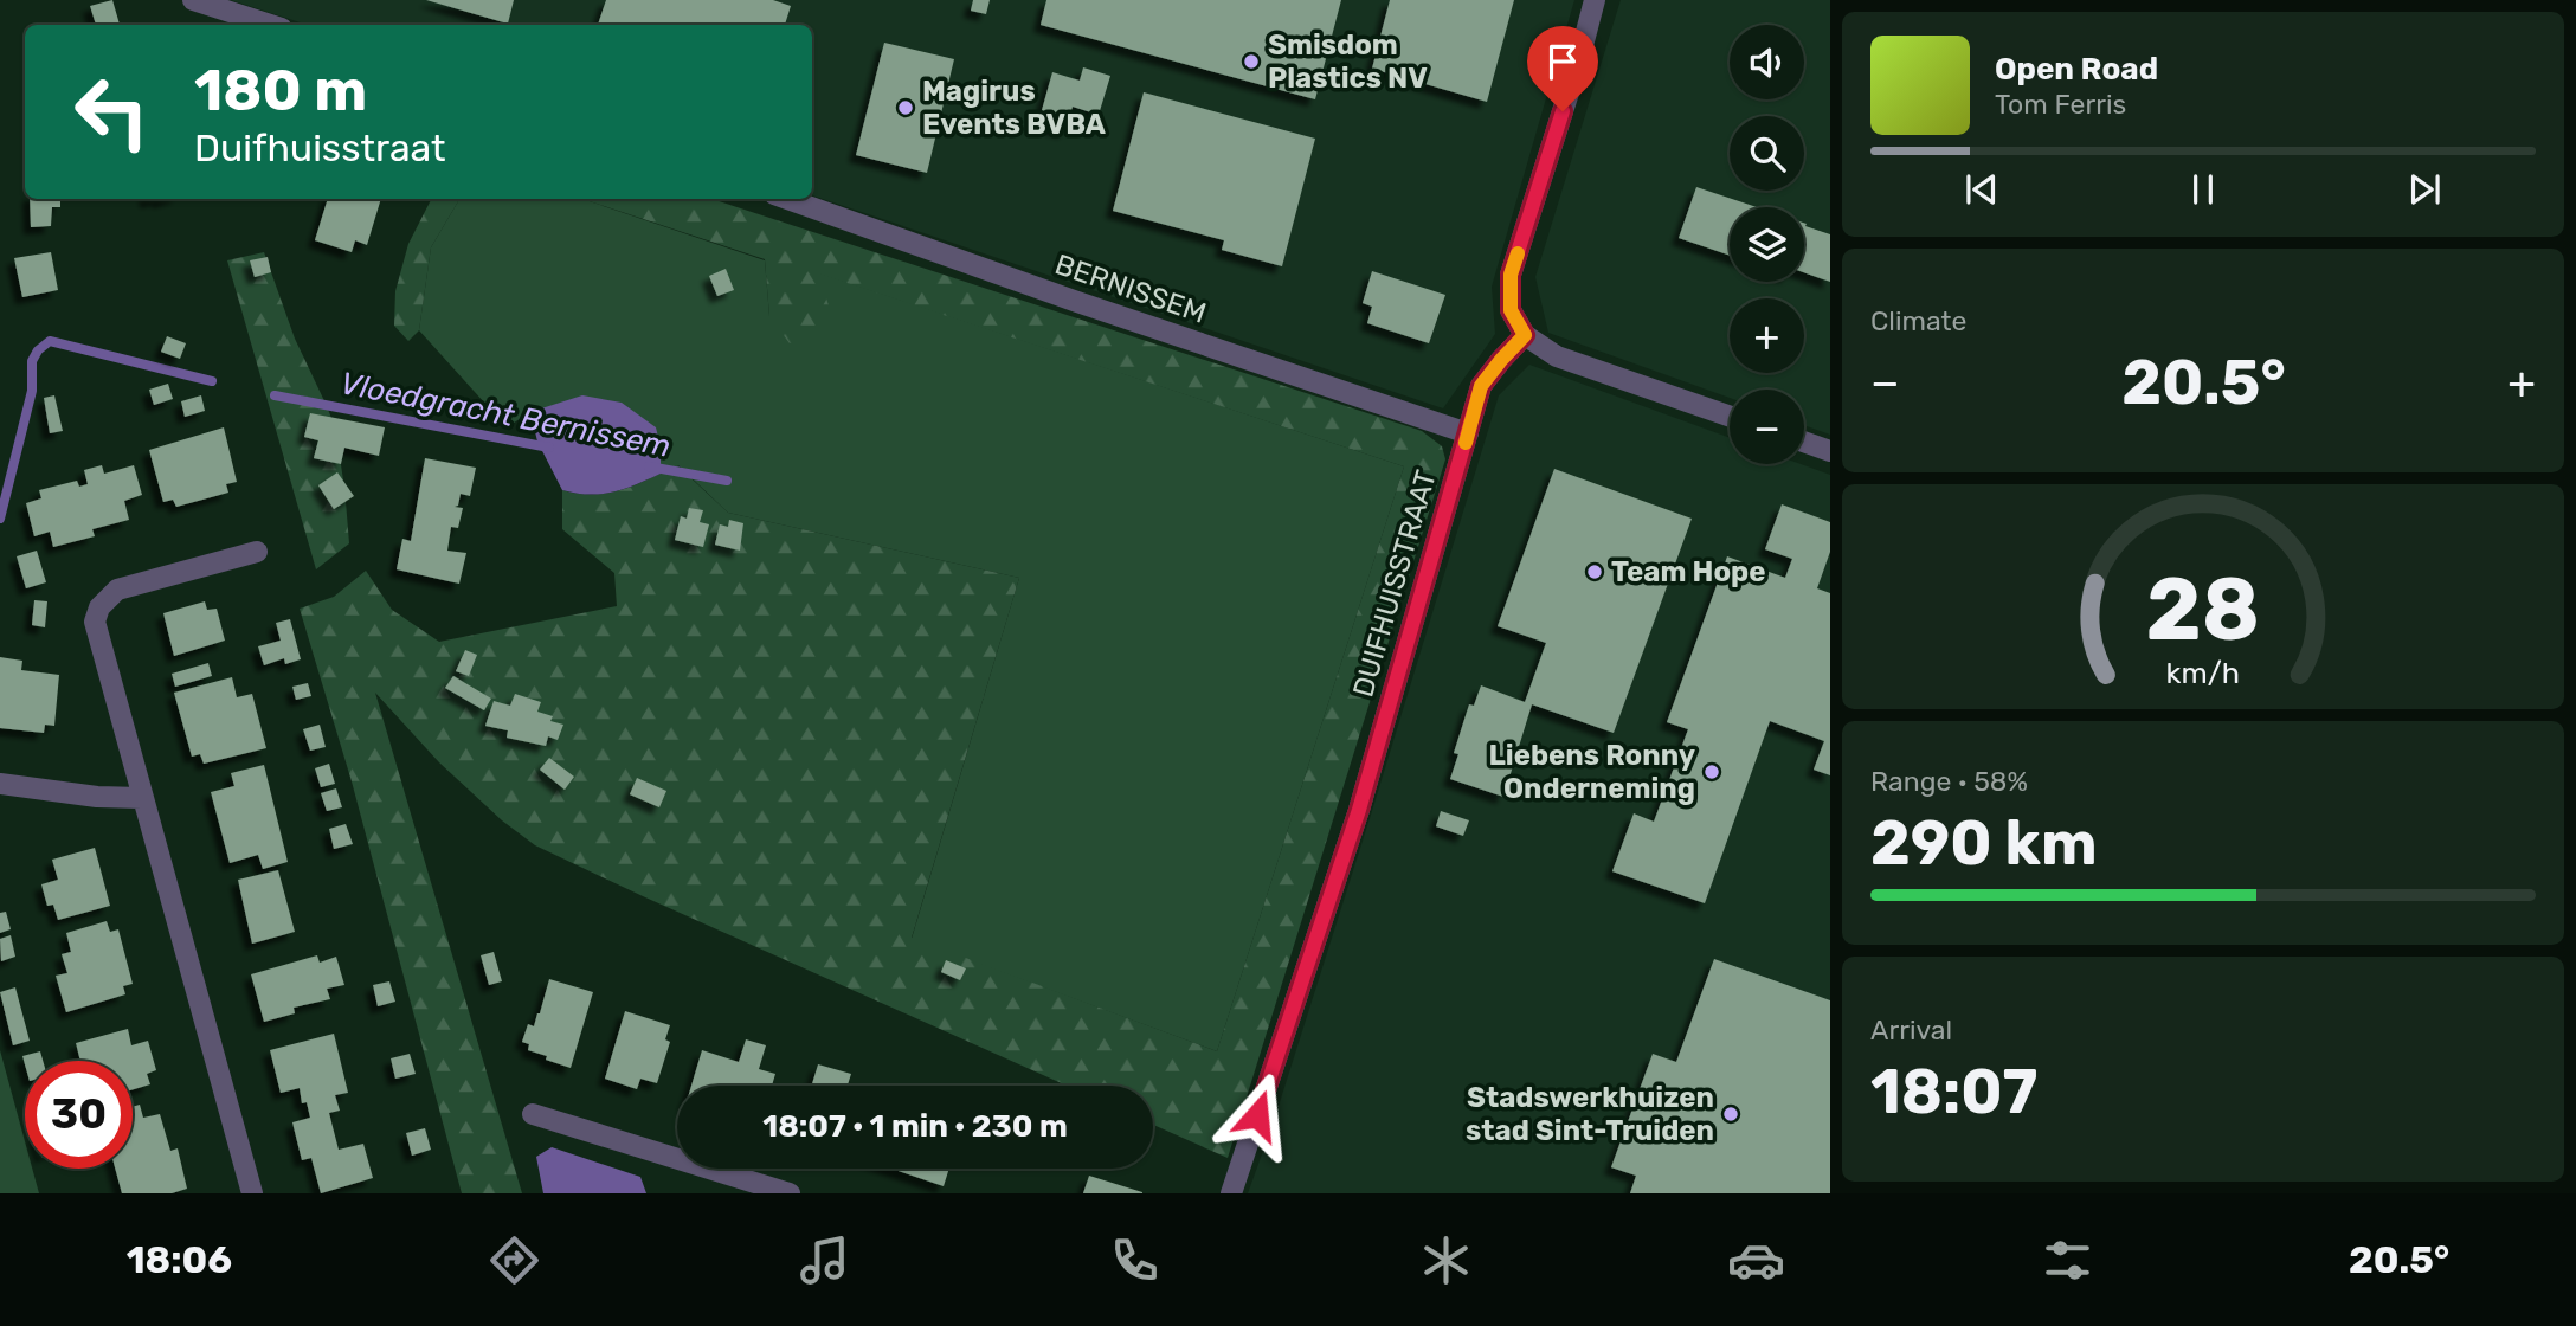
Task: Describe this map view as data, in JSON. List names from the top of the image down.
{
  "streets": {
    "street": ["BERNISSEM", "DUIFHUISSTRAAT"]
  },
  "crossings": [
    ["BERNISSEM", "DUIFHUISSTRAAT"]
  ],
  "water": ["Vloedgracht Bernissem"],
  "places": [
    "Smisdom Plastics NV",
    "Magirus Events BVBA",
    "Team Hope",
    "Liebens Ronny Onderneming",
    "Stadswerkhuizen stad Sint-Truiden"
  ],
  "page": {
    "map_buttons": ["+", "−"],
    "turn": ["180 m", "Duifhuisstraat"],
    "song": ["Open Road", "Tom Ferris"],
    "tile": [
      "Climate",
      ["Range · 58%", "290 km"],
      ["Arrival", "18:07"]
    ],
    "heat": ["−", "20.5°", "+"],
    "limit": "30",
    "trip": "18:07 · 1 min · 230 m",
    "tabs": ["18:06", "20.5°"],
    "gauge": ["28", "km/h"]
  }
}
